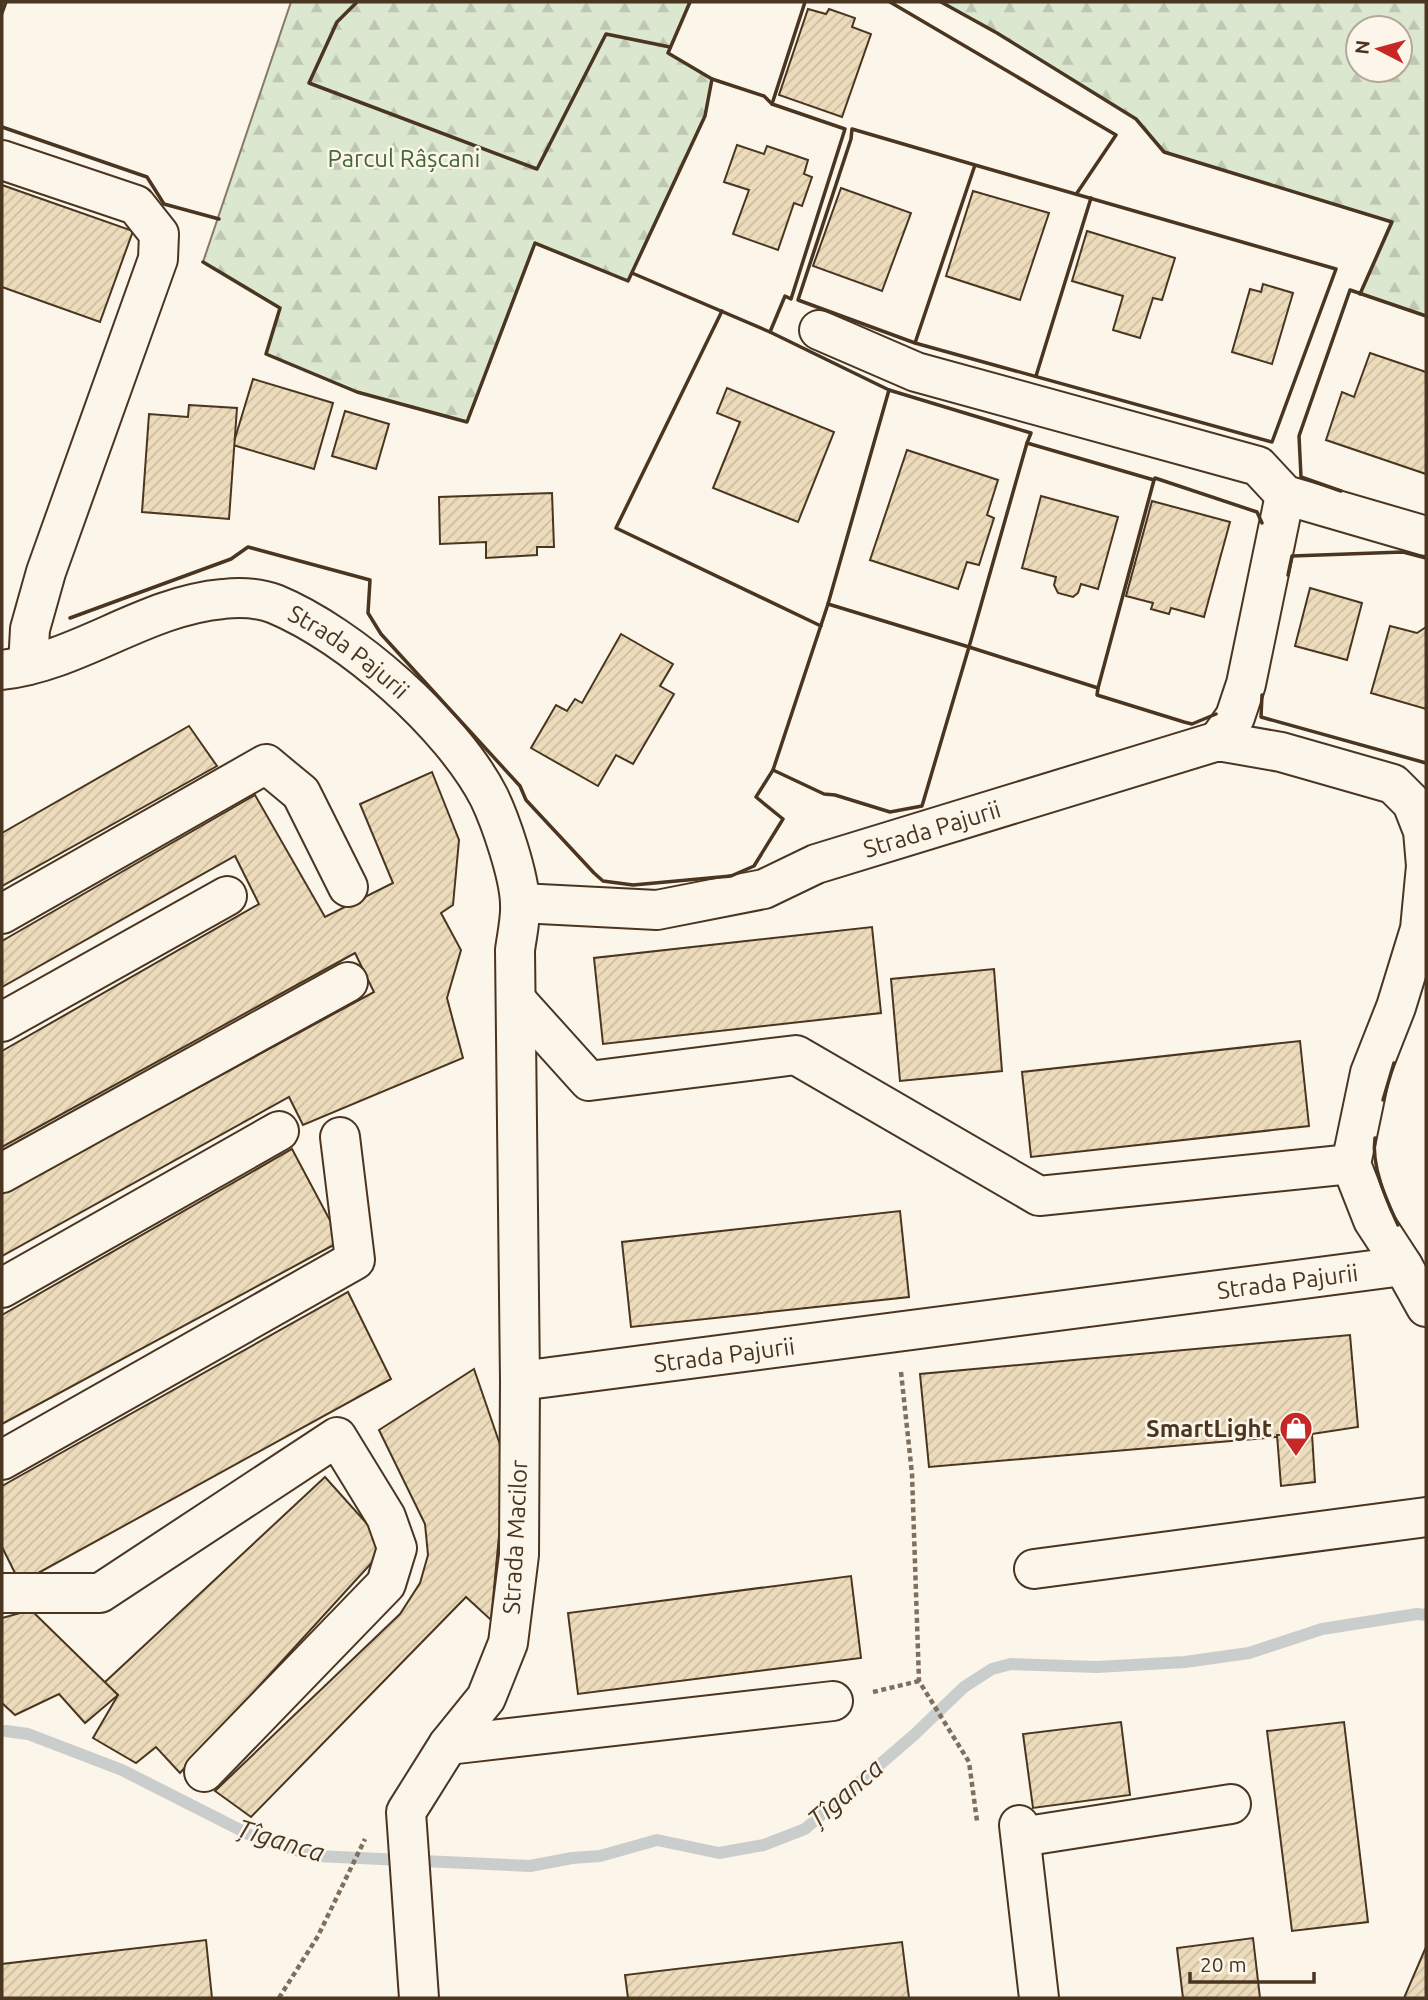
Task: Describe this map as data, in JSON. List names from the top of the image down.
{
  "streets": {
    "street": ["Strada Pajurii", "Strada Macilor"]
  },
  "crossings": [
    ["Strada Pajurii", "Strada Macilor"]
  ],
  "water": ["Țîganca"],
  "parks": ["Parcul Râșcani"],
  "places": {
    "shop": ["SmartLight"]
  },
  "scale_bar": "20 m",
  "north": "left"
}
